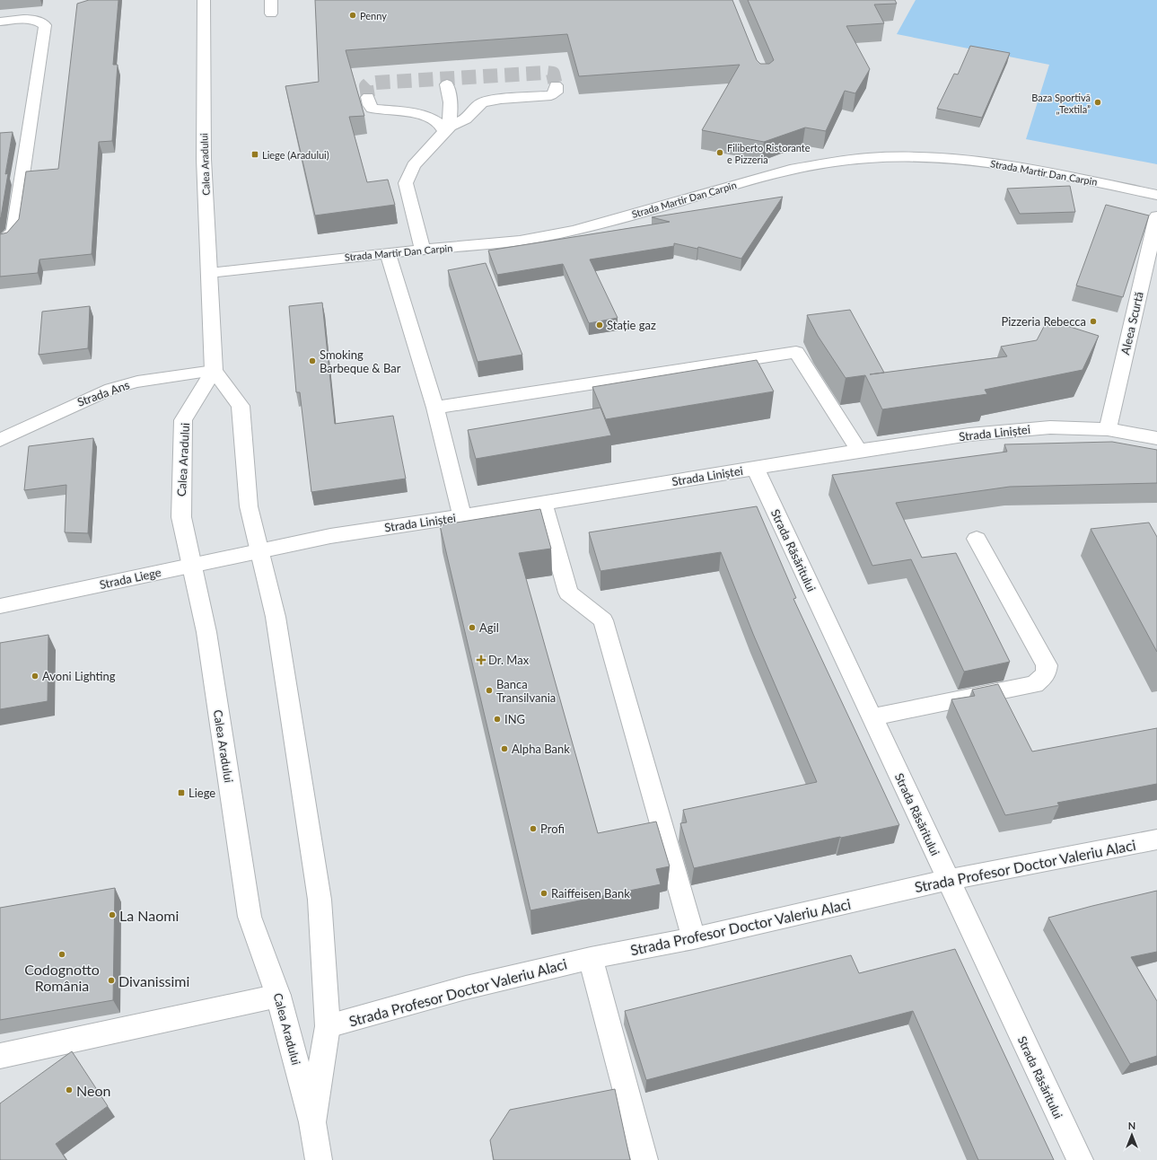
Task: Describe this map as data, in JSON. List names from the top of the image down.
{
  "streets": {
    "street": [
      "Calea Aradului",
      "Strada Martir Dan Carpin",
      "Aleea Scurtă",
      "Strada Ans",
      "Strada Liniștei",
      "Strada Răsăritului",
      "Strada Liege",
      "Strada Profesor Doctor Valeriu Alaci"
    ]
  },
  "crossings": [
    ["Calea Aradului", "Strada Martir Dan Carpin"],
    ["Calea Aradului", "Strada Ans"],
    ["Calea Aradului", "Strada Liniștei"],
    ["Calea Aradului", "Strada Liege"],
    ["Calea Aradului", "Strada Profesor Doctor Valeriu Alaci"],
    ["Aleea Scurtă", "Strada Liniștei"],
    ["Strada Liniștei", "Strada Răsăritului"],
    ["Strada Liniștei", "Strada Liege"],
    ["Strada Răsăritului", "Strada Profesor Doctor Valeriu Alaci"]
  ],
  "places": {
    "other": [
      "Penny",
      "Baza Sportivă „Textila”",
      "Filiberto Ristorante e Pizzeria",
      "Pizzeria Rebecca",
      "Stație gaz",
      "Smoking Barbeque & Bar",
      "Agil",
      "Avoni Lighting",
      "Banca Transilvania",
      "ING",
      "Alpha Bank",
      "Profi",
      "Raiffeisen Bank",
      "La Naomi",
      "Codognotto România",
      "Divanissimi",
      "Neon"
    ],
    "transit": ["Liege (Aradului)", "Liege"],
    "health": ["Dr. Max"]
  },
  "north": "top"
}
